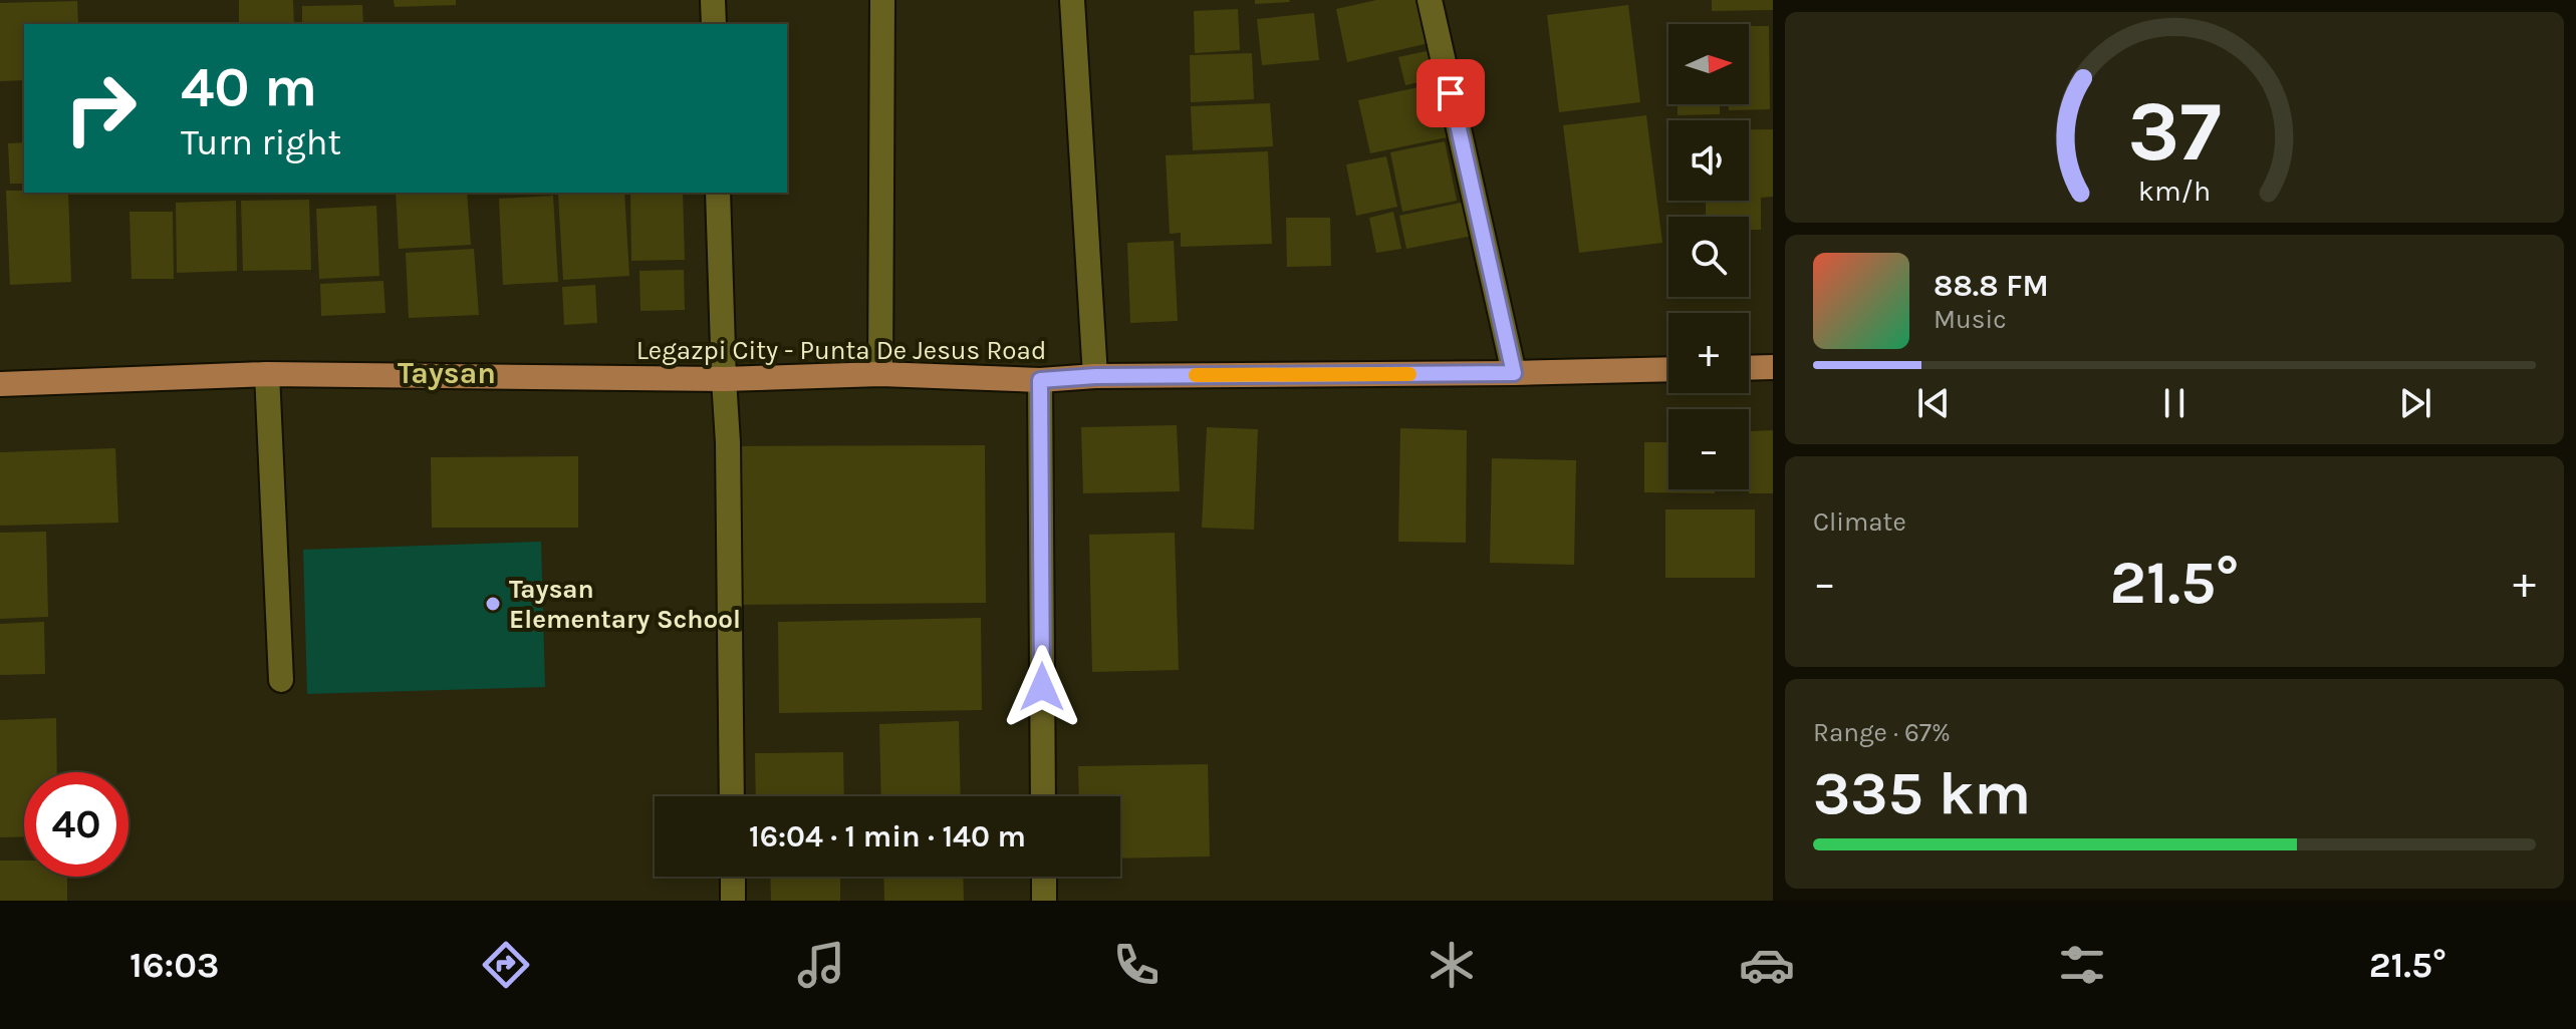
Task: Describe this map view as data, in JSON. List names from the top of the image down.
{
  "streets": {
    "main road": ["Legazpi City - Punta De Jesus Road"]
  },
  "districts": ["Taysan"],
  "places": ["Taysan Elementary School"],
  "north": "right",
  "page": {
    "map_buttons": ["+", "−"],
    "turn": ["40 m", "Turn right"],
    "song": ["88.8 FM", "Music"],
    "tile": [
      "Climate",
      ["Range · 67%", "335 km"]
    ],
    "heat": ["−", "21.5°", "+"],
    "limit": "40",
    "trip": "16:04 · 1 min · 140 m",
    "tabs": ["16:03", "21.5°"],
    "gauge": ["37", "km/h"]
  }
}
